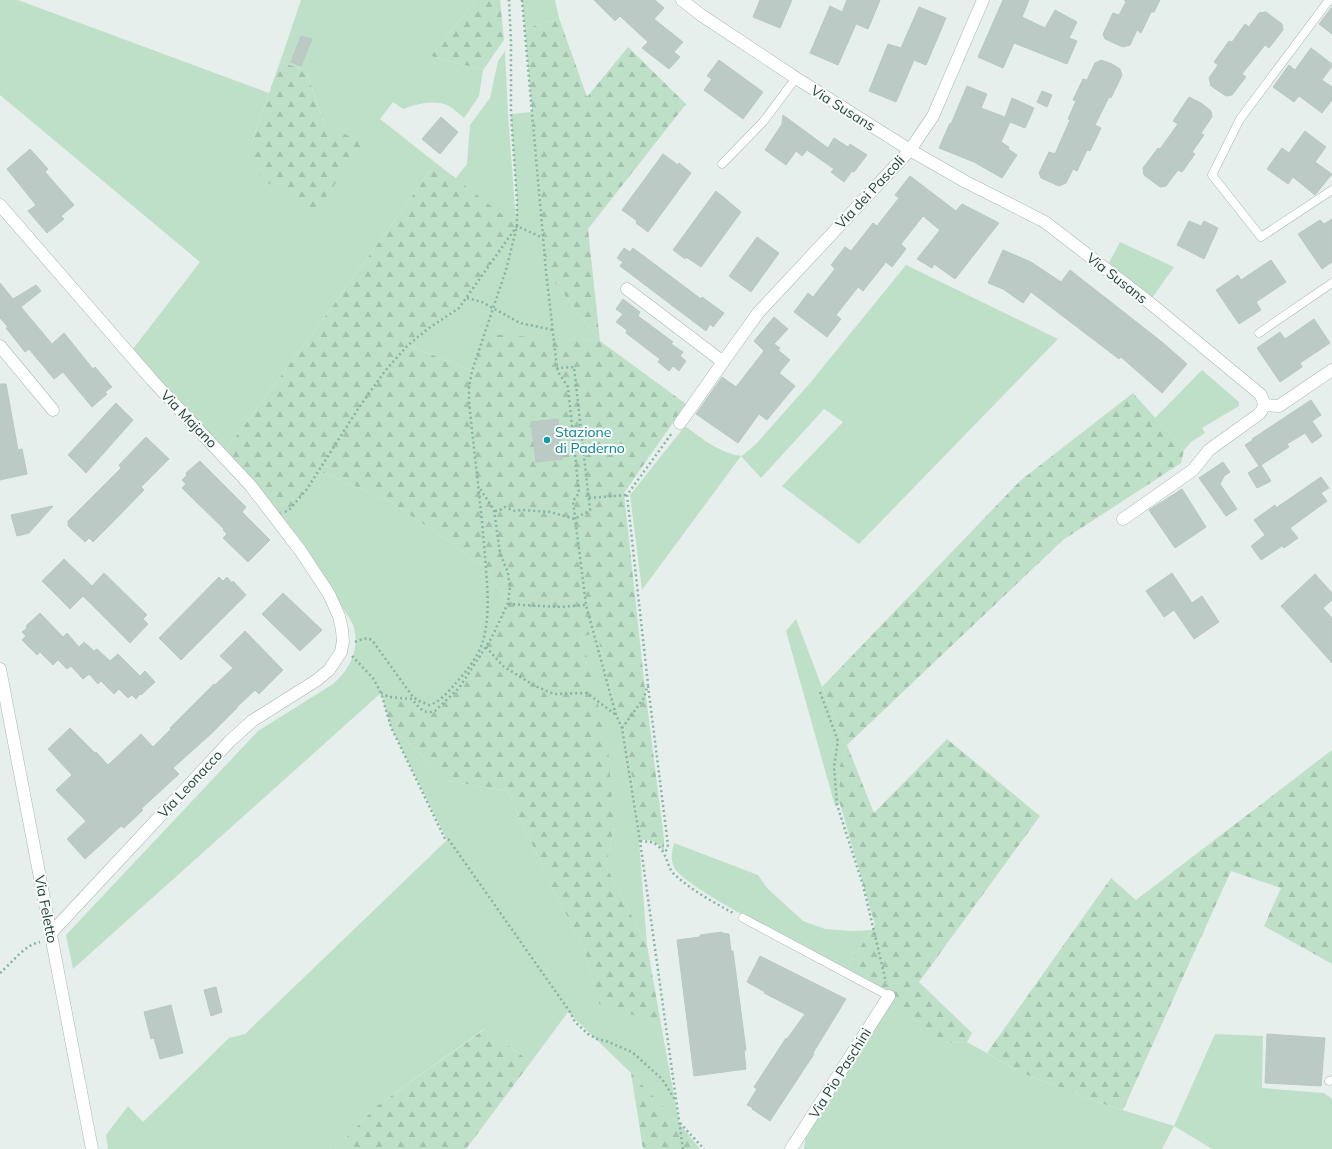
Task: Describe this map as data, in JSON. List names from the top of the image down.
{
  "streets": {
    "street": [
      "Via Susans",
      "Via dei Pascoli",
      "Via Majano",
      "Via Leonacco",
      "Via Feletto",
      "Via Pio Paschini"
    ]
  },
  "crossings": [
    ["Via Susans", "Via dei Pascoli"],
    ["Via Majano", "Via Leonacco"],
    ["Via Leonacco", "Via Feletto"]
  ],
  "places": ["Stazione di Paderno"]
}
